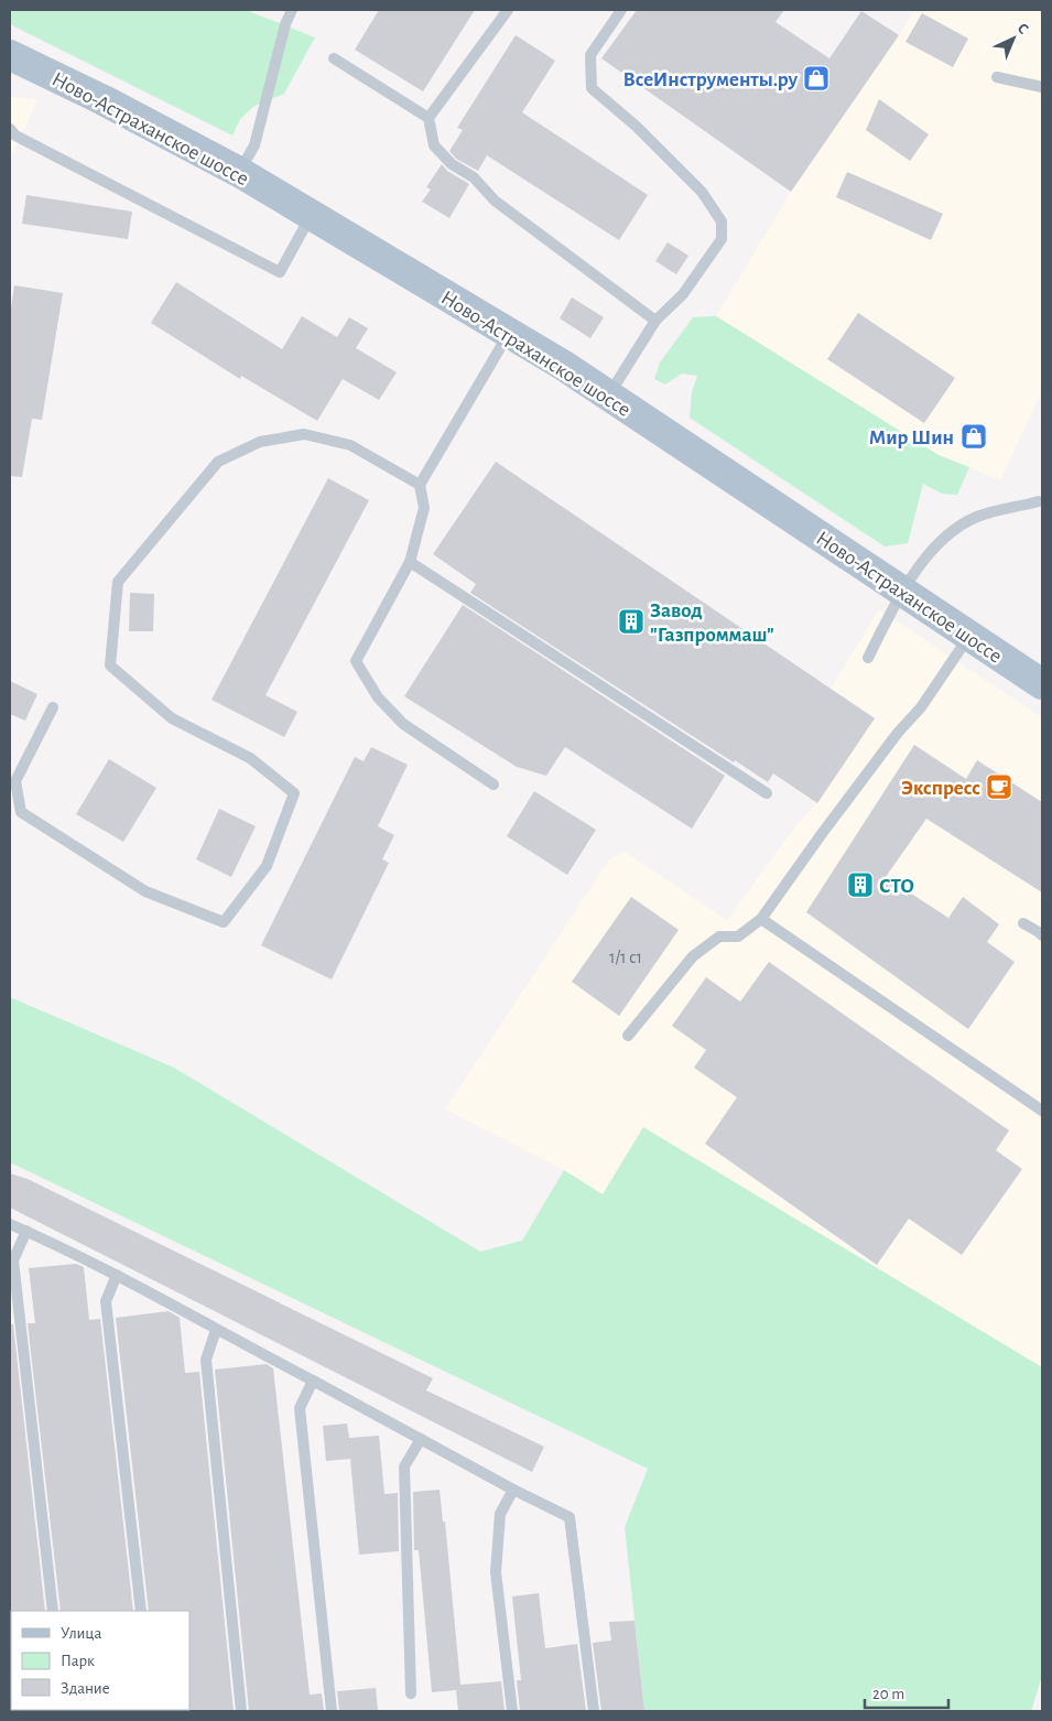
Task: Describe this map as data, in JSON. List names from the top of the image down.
{
  "streets": {
    "main road": ["Ново-Астраханское шоссе"]
  },
  "places": {
    "shop": ["ВсеИнструменты.ру", "Мир Шин"],
    "building": ["Завод \"Газпроммаш\"", "СТО"],
    "cafe": ["Экспресс"]
  },
  "house_numbers": ["1/1 с1"],
  "legend": ["Улица", "Парк", "Здание"],
  "scale_bar": "20 m",
  "north": "top right"
}
